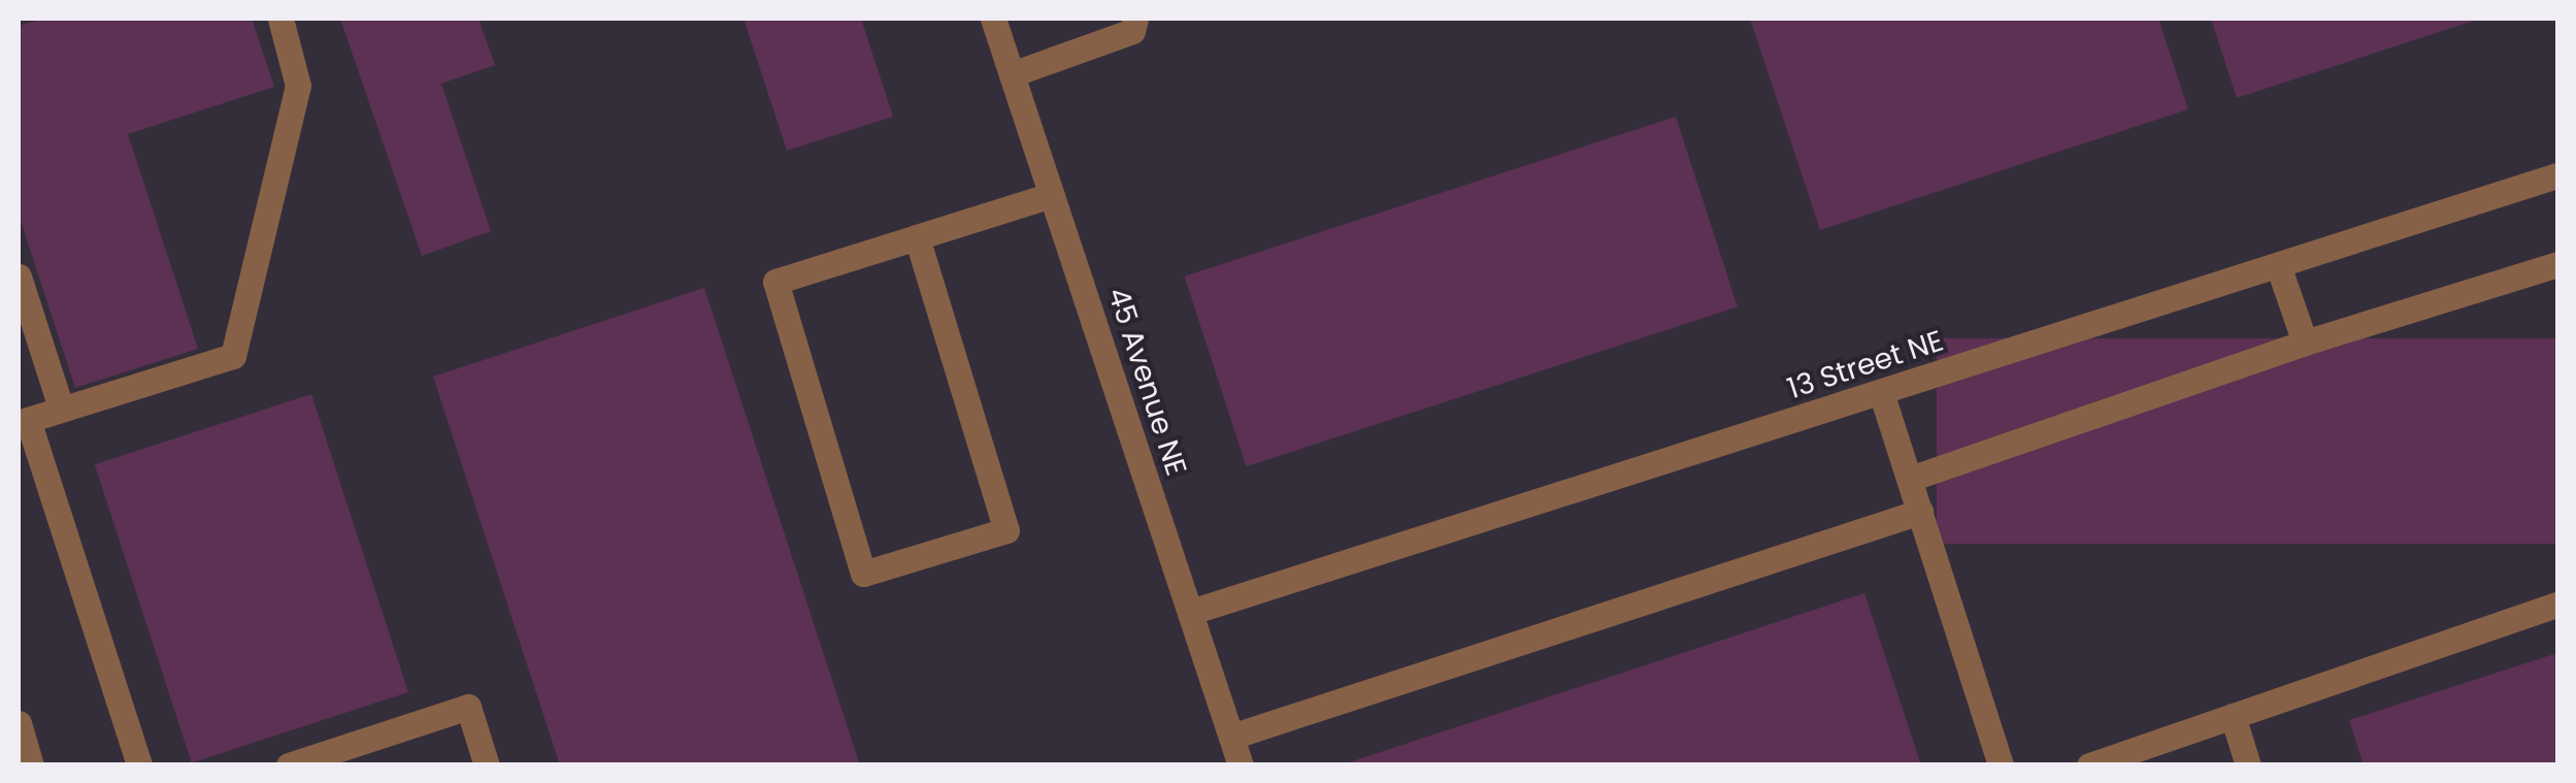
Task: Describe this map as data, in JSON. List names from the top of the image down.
{
  "streets": {
    "street": ["13 Street NE", "45 Avenue NE"]
  },
  "crossings": [
    ["13 Street NE", "45 Avenue NE"]
  ]
}
